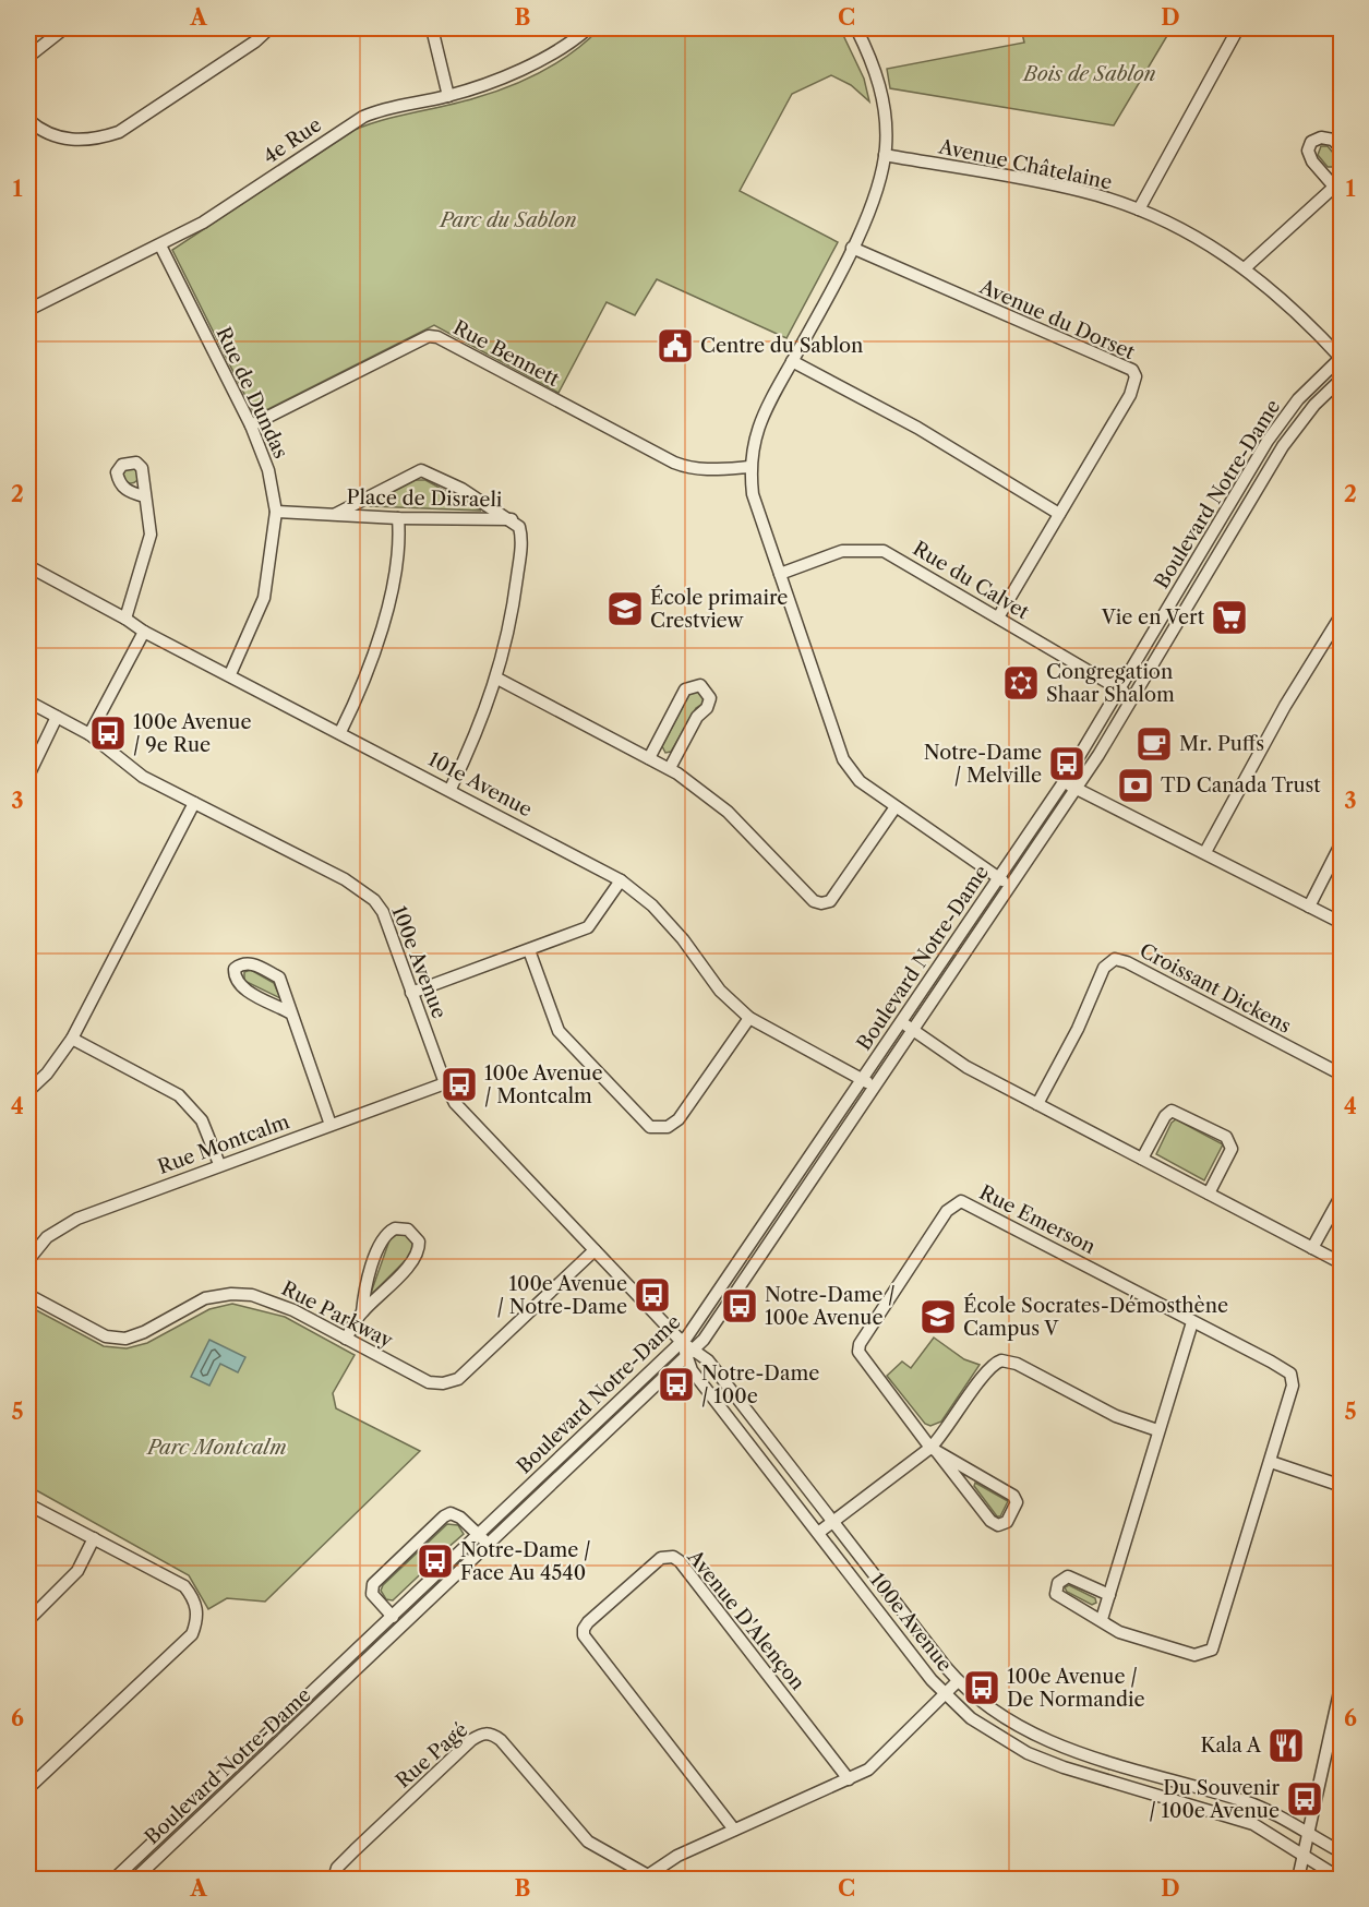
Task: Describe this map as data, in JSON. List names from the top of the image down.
{
  "streets": {
    "street": [
      "4e Rue",
      "Avenue Châtelaine",
      "Avenue du Dorset",
      "Rue Bennett",
      "Rue de Dundas",
      "Boulevard Notre-Dame",
      "Place de Disraeli",
      "Rue du Calvet",
      "101e Avenue",
      "100e Avenue",
      "Croissant Dickens",
      "Rue Montcalm",
      "Rue Emerson",
      "Rue Parkway",
      "Avenue D'Alençon",
      "Rue Pagé"
    ]
  },
  "crossings": [
    ["4e Rue", "Rue de Dundas"],
    ["Avenue Châtelaine", "Boulevard Notre-Dame"],
    ["Avenue du Dorset", "Rue du Calvet"],
    ["Rue Bennett", "Rue de Dundas"],
    ["Rue de Dundas", "Place de Disraeli"],
    ["Rue de Dundas", "101e Avenue"],
    ["Boulevard Notre-Dame", "Rue du Calvet"],
    ["Boulevard Notre-Dame", "101e Avenue"],
    ["Boulevard Notre-Dame", "100e Avenue"],
    ["100e Avenue", "Rue Montcalm"],
    ["100e Avenue", "Rue Parkway"]
  ],
  "parks": ["Bois de Sablon", "Parc du Sablon", "Parc Montcalm"],
  "places": {
    "public building": ["Centre du Sablon"],
    "school or university": ["École primaire Crestview", "École Socrates-Démosthène Campus V"],
    "supermarket": ["Vie en Vert"],
    "synagogue": ["Congregation Shaar Shalom"],
    "bus stop": [
      "100e Avenue / 9e Rue",
      "Notre-Dame / Melville",
      "100e Avenue / Montcalm",
      "100e Avenue / Notre-Dame",
      "Notre-Dame / 100e Avenue",
      "Notre-Dame / 100e",
      "Notre-Dame / Face Au 4540",
      "100e Avenue / De Normandie",
      "Du Souvenir / 100e Avenue"
    ],
    "cafe": ["Mr. Puffs"],
    "bank": ["TD Canada Trust"],
    "restaurant": ["Kala A"]
  },
  "grid": {
    "columns": [
      "A",
      "B",
      "C",
      "D"
    ],
    "rows": [
      "1",
      "2",
      "3",
      "4",
      "5",
      "6"
    ]
  }
}
